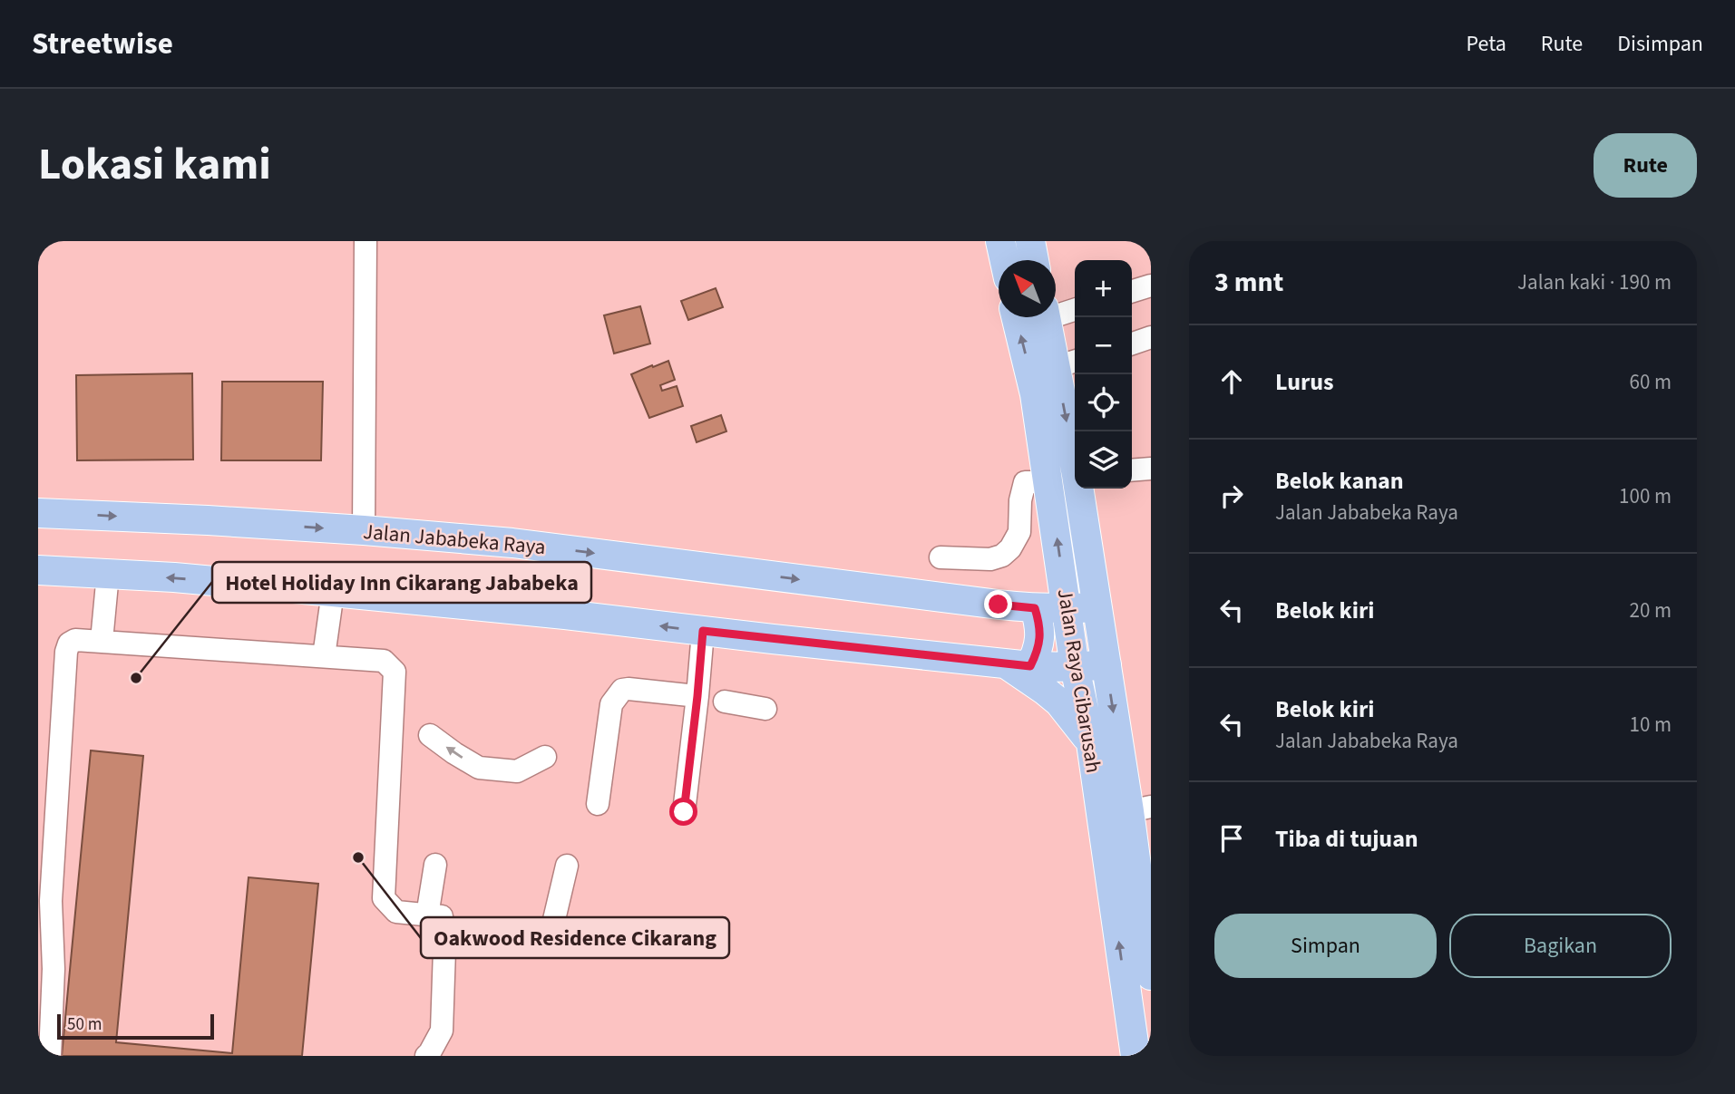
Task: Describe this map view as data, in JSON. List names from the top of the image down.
{
  "streets": {
    "main road": ["Jalan Jababeka Raya", "Jalan Raya Cibarusah"]
  },
  "crossings": [
    ["Jalan Jababeka Raya", "Jalan Raya Cibarusah"]
  ],
  "places": ["Hotel Holiday Inn Cikarang Jababeka", "Oakwood Residence Cikarang"],
  "scale_bar": "50 m",
  "north": "top left",
  "page": {
    "header": "Streetwise",
    "nav": ["Peta", "Rute", "Disimpan"],
    "title": "Lokasi kami",
    "buttons": [
      "Rute",
      ["Simpan", "Bagikan"]
    ],
    "heading": ["3 mnt", "Jalan kaki · 190 m"],
    "map_buttons": ["+", "−"],
    "list": [
      ["Lurus", "60 m"],
      ["Belok kanan", "Jalan Jababeka Raya", "100 m"],
      ["Belok kiri", "20 m"],
      ["Belok kiri", "Jalan Jababeka Raya", "10 m"],
      "Tiba di tujuan"
    ],
    "scale": "50 m"
  }
}
